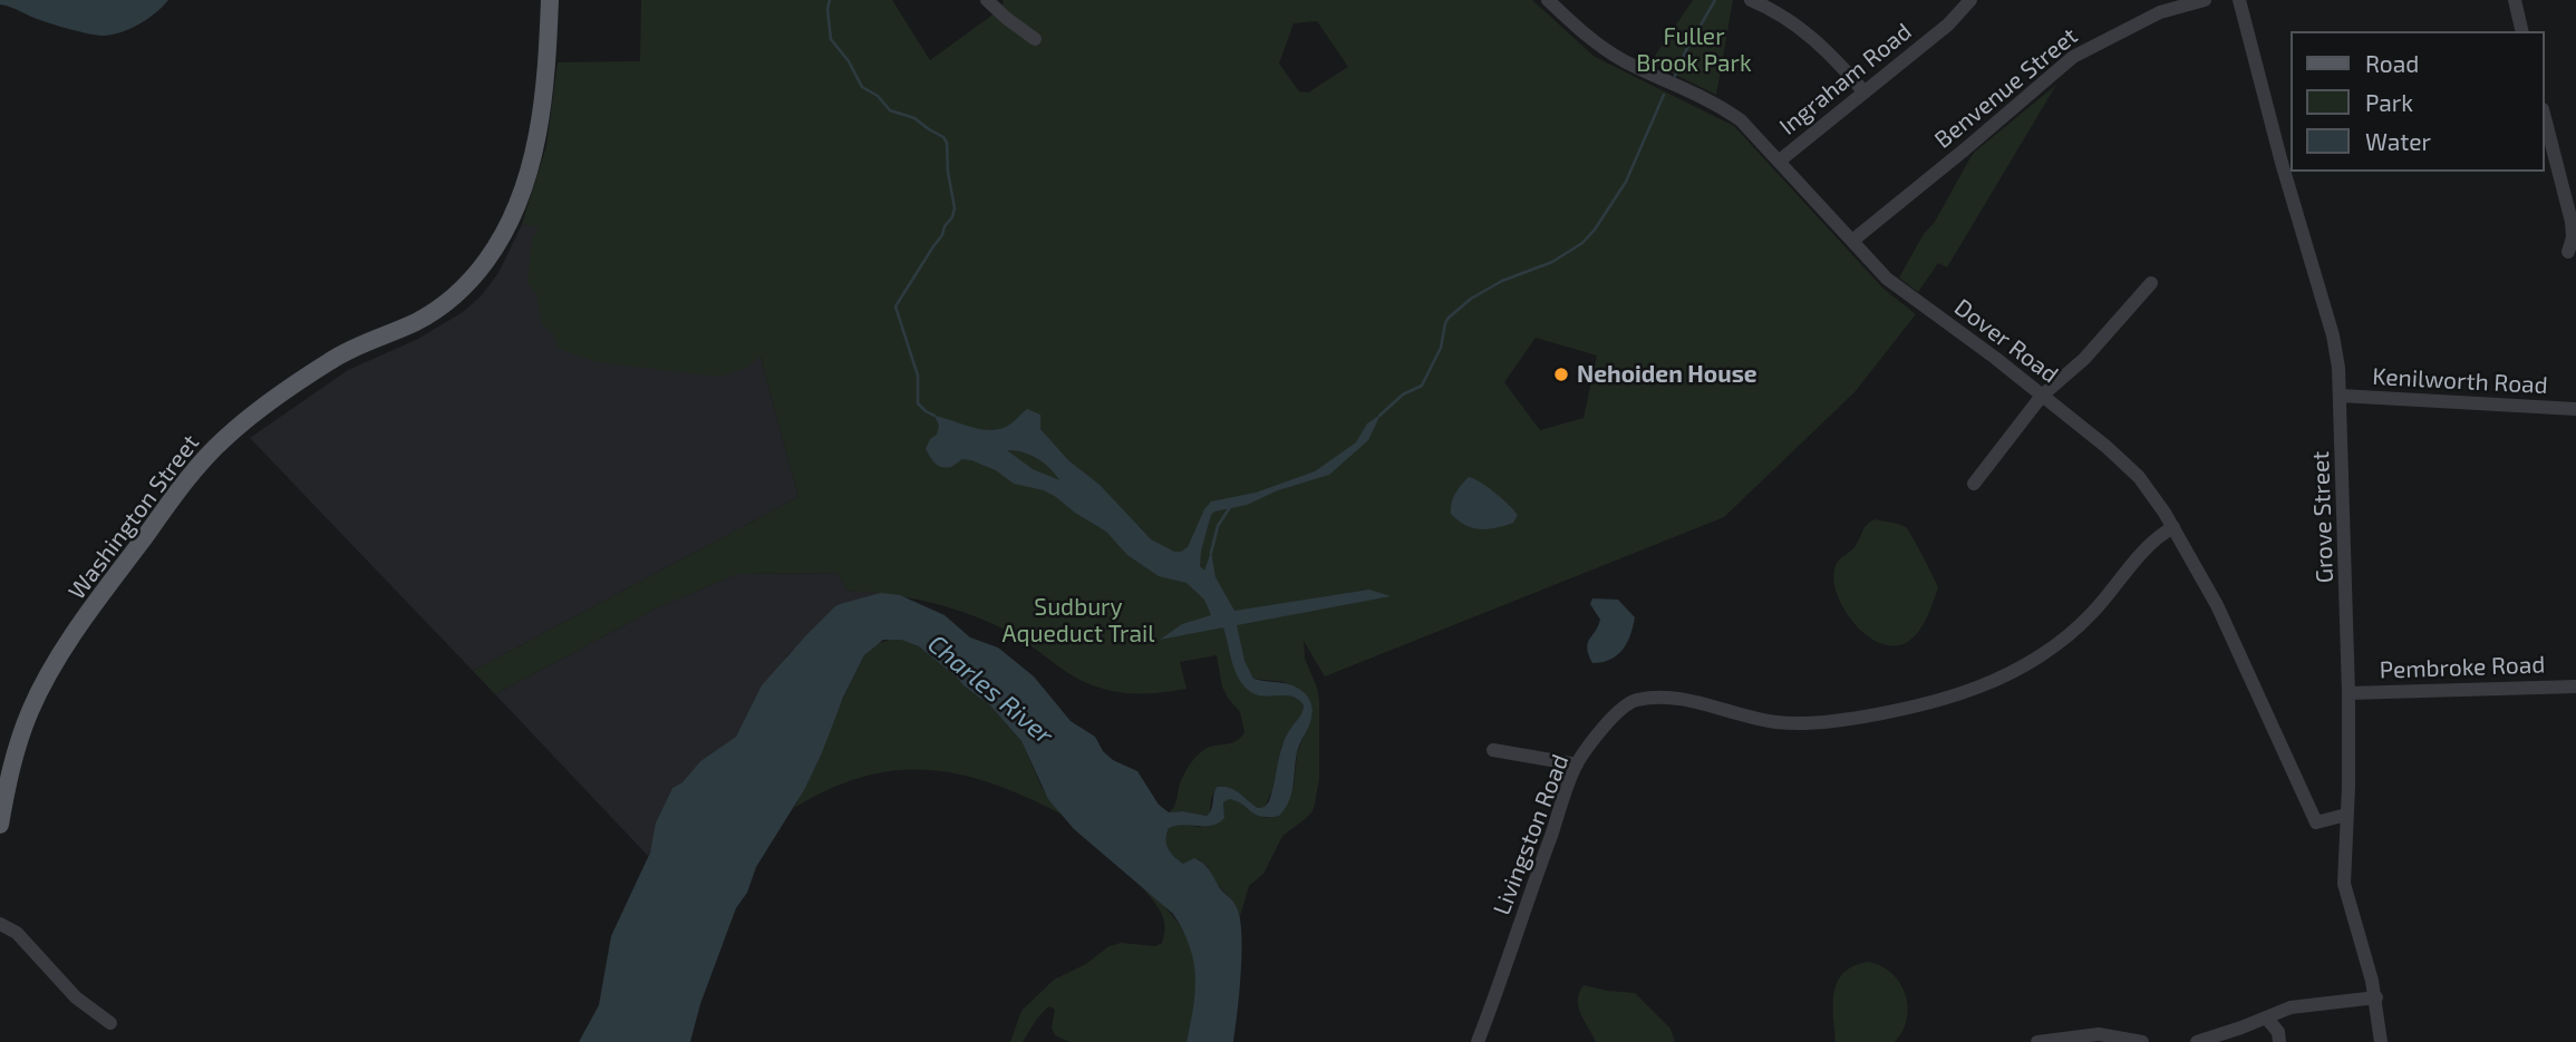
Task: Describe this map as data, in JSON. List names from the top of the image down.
{
  "streets": {
    "main road": ["Washington Street"],
    "street": [
      "Ingraham Road",
      "Benvenue Street",
      "Dover Road",
      "Kenilworth Road",
      "Grove Street",
      "Pembroke Road",
      "Livingston Road"
    ]
  },
  "crossings": [
    ["Ingraham Road", "Dover Road"],
    ["Benvenue Street", "Dover Road"],
    ["Dover Road", "Grove Street"],
    ["Dover Road", "Livingston Road"],
    ["Kenilworth Road", "Grove Street"],
    ["Grove Street", "Pembroke Road"]
  ],
  "water": ["Charles River"],
  "parks": ["Fuller Brook Park", "Sudbury Aqueduct Trail"],
  "places": ["Nehoiden House"],
  "legend": ["Road", "Park", "Water"]
}
